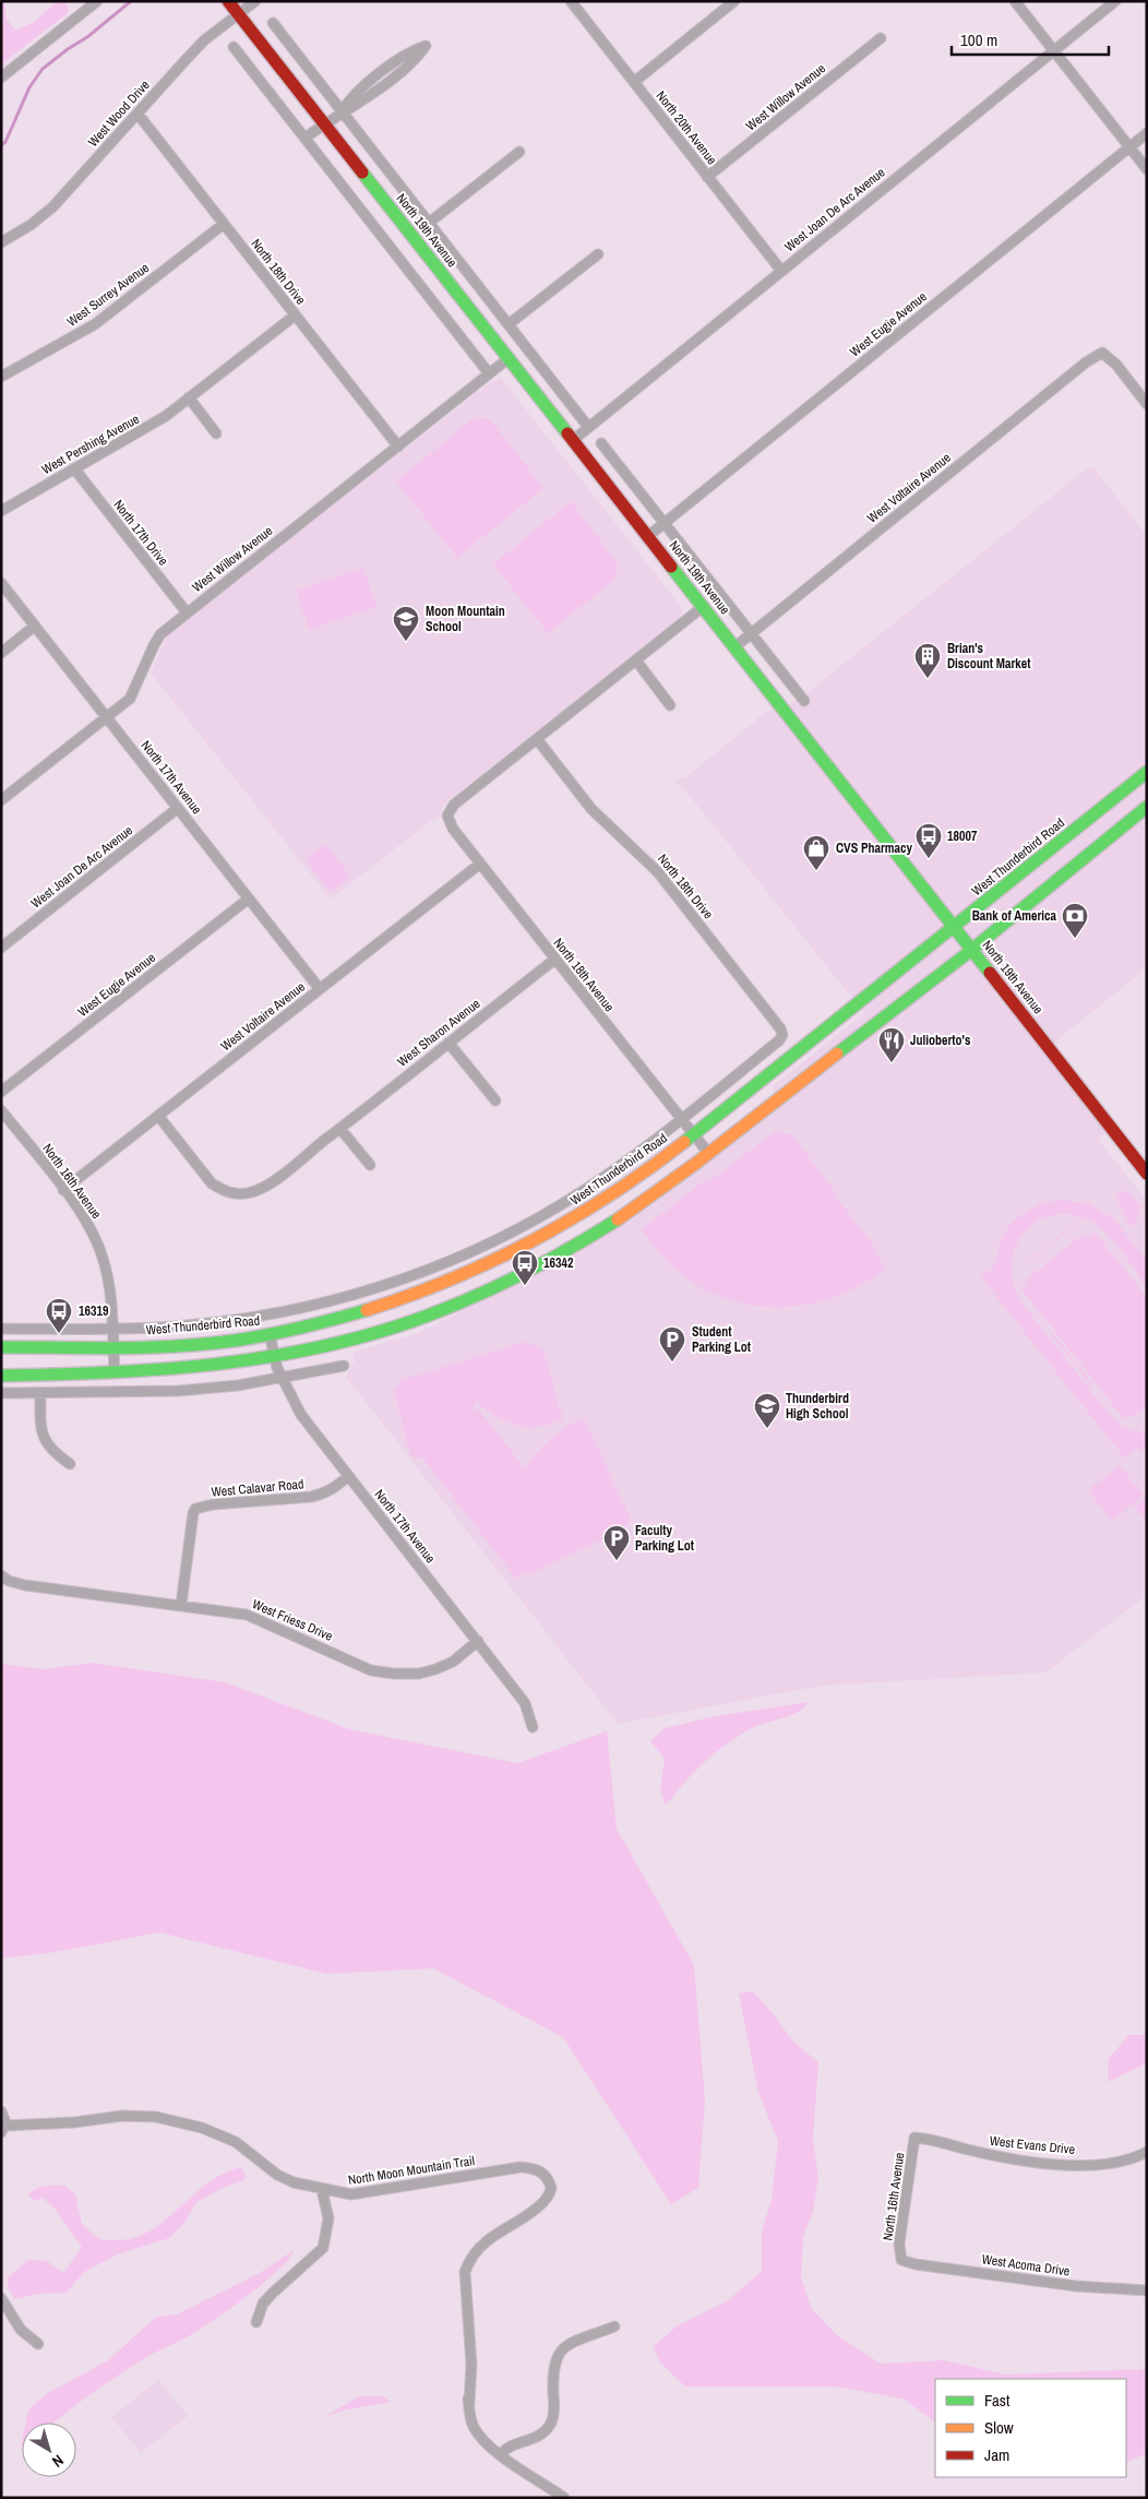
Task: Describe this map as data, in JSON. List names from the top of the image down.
{
  "streets": {
    "main road": ["North 19th Avenue", "West Thunderbird Road"],
    "street": [
      "West Willow Avenue",
      "West Wood Drive",
      "North 20th Avenue",
      "West Joan De Arc Avenue",
      "North 18th Drive",
      "West Surrey Avenue",
      "West Eugie Avenue",
      "West Pershing Avenue",
      "West Voltaire Avenue",
      "North 17th Drive",
      "North 17th Avenue",
      "North 18th Avenue",
      "West Sharon Avenue",
      "North 16th Avenue",
      "West Calavar Road",
      "West Friess Drive",
      "West Evans Drive",
      "North Moon Mountain Trail",
      "West Acoma Drive"
    ]
  },
  "crossings": [
    ["West Willow Avenue", "North 20th Avenue"],
    ["West Willow Avenue", "North 19th Avenue"],
    ["West Willow Avenue", "North 18th Drive"],
    ["West Willow Avenue", "North 17th Drive"],
    ["West Willow Avenue", "North 17th Avenue"],
    ["West Wood Drive", "North 19th Avenue"],
    ["West Wood Drive", "North 18th Drive"],
    ["North 20th Avenue", "West Joan De Arc Avenue"],
    ["West Joan De Arc Avenue", "North 19th Avenue"],
    ["West Joan De Arc Avenue", "North 17th Avenue"],
    ["North 19th Avenue", "West Eugie Avenue"],
    ["North 19th Avenue", "West Voltaire Avenue"],
    ["North 19th Avenue", "West Thunderbird Road"],
    ["North 18th Drive", "West Surrey Avenue"],
    ["North 18th Drive", "West Pershing Avenue"],
    ["North 18th Drive", "West Thunderbird Road"],
    ["North 18th Drive", "North 18th Avenue"],
    ["West Eugie Avenue", "North 17th Avenue"],
    ["West Pershing Avenue", "North 17th Drive"],
    ["West Voltaire Avenue", "North 17th Avenue"],
    ["West Voltaire Avenue", "North 18th Avenue"],
    ["West Voltaire Avenue", "West Sharon Avenue"],
    ["West Voltaire Avenue", "North 16th Avenue"],
    ["North 17th Avenue", "West Thunderbird Road"],
    ["North 17th Avenue", "West Calavar Road"],
    ["North 17th Avenue", "West Friess Drive"],
    ["West Thunderbird Road", "North 18th Avenue"],
    ["West Thunderbird Road", "North 16th Avenue"],
    ["North 18th Avenue", "West Sharon Avenue"],
    ["North 16th Avenue", "West Evans Drive"],
    ["North 16th Avenue", "West Acoma Drive"],
    ["West Calavar Road", "West Friess Drive"]
  ],
  "places": {
    "school or university": ["Moon Mountain School", "Thunderbird High School"],
    "building": ["Brian's Discount Market"],
    "bus stop": ["18007", "16342", "16319"],
    "shop": ["CVS Pharmacy"],
    "bank": ["Bank of America"],
    "restaurant": ["Julioberto's"],
    "parking": ["Student Parking Lot", "Faculty Parking Lot"]
  },
  "legend": ["Fast", "Slow", "Jam"],
  "scale_bar": "100 m",
  "north": "bottom right"
}
